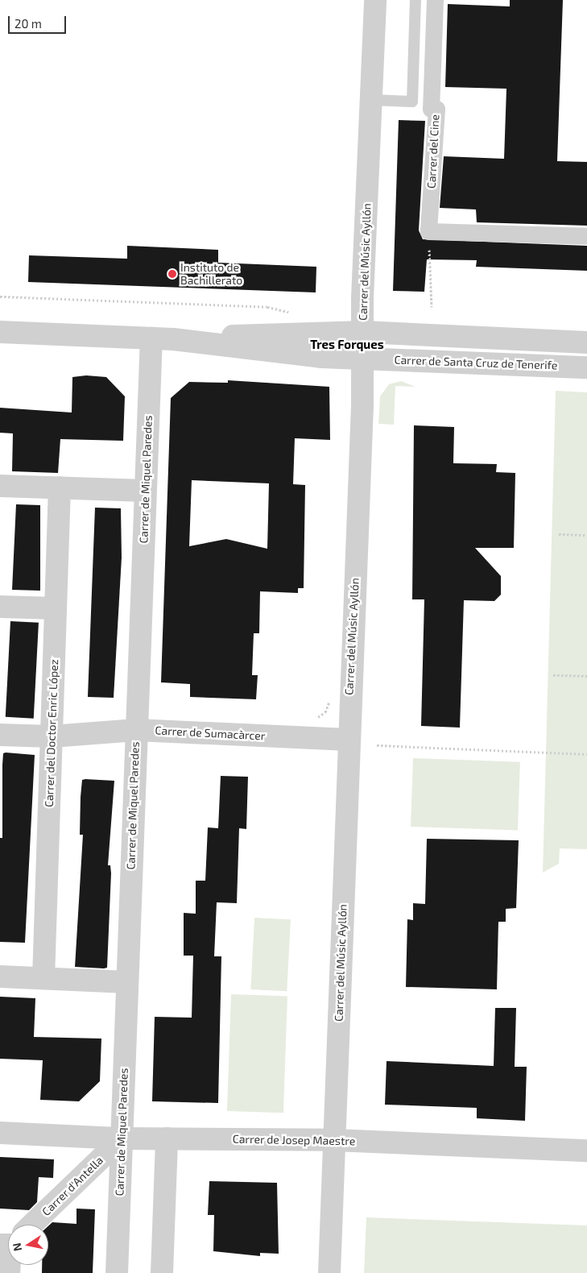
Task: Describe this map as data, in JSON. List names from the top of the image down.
{
  "streets": {
    "street": [
      "Carrer del Cine",
      "Carrer del Músic Ayllón",
      "Carrer de Santa Cruz de Tenerife",
      "Carrer de Miquel Paredes",
      "Carrer del Doctor Enric López",
      "Carrer de Sumacàrcer",
      "Carrer de Josep Maestre",
      "Carrer d'Antella"
    ]
  },
  "crossings": [
    ["Carrer del Músic Ayllón", "Carrer de Santa Cruz de Tenerife"],
    ["Carrer del Músic Ayllón", "Carrer de Sumacàrcer"],
    ["Carrer del Músic Ayllón", "Carrer de Josep Maestre"],
    ["Carrer de Santa Cruz de Tenerife", "Carrer de Miquel Paredes"],
    ["Carrer de Miquel Paredes", "Carrer de Sumacàrcer"],
    ["Carrer de Miquel Paredes", "Carrer de Josep Maestre"],
    ["Carrer de Miquel Paredes", "Carrer d'Antella"],
    ["Carrer del Doctor Enric López", "Carrer de Sumacàrcer"],
    ["Carrer de Josep Maestre", "Carrer d'Antella"]
  ],
  "districts": ["Tres Forques"],
  "places": ["Instituto de Bachillerato"],
  "scale_bar": "20 m",
  "north": "left"
}
